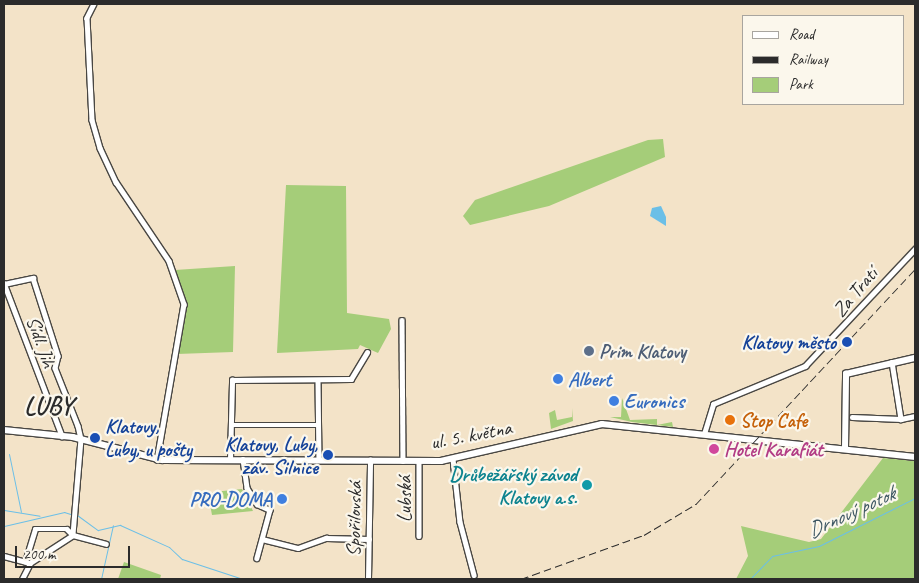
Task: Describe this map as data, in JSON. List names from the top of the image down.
{
  "streets": {
    "street": [
      "Za Tratí",
      "Sídl. Jih",
      "ul. 5. května",
      "Lubská",
      "Spořilovská"
    ]
  },
  "crossings": [
    ["Za Tratí", "ul. 5. května"],
    ["Sídl. Jih", "ul. 5. května"],
    ["ul. 5. května", "Lubská"],
    ["ul. 5. května", "Spořilovská"]
  ],
  "districts": ["LUBY"],
  "water": ["Drnový potok"],
  "places": [
    "Klatovy město",
    "Prim Klatovy",
    "Albert",
    "Euronics",
    "Stop Cafe",
    "Klatovy, Luby, u pošty",
    "Hotel Karafiát",
    "Klatovy, Luby, záv. Silnice",
    "Drůbežářský závod Klatovy a.s.",
    "PRO-DOMA"
  ],
  "legend": ["Road", "Railway", "Park"],
  "scale_bar": "200 m"
}
